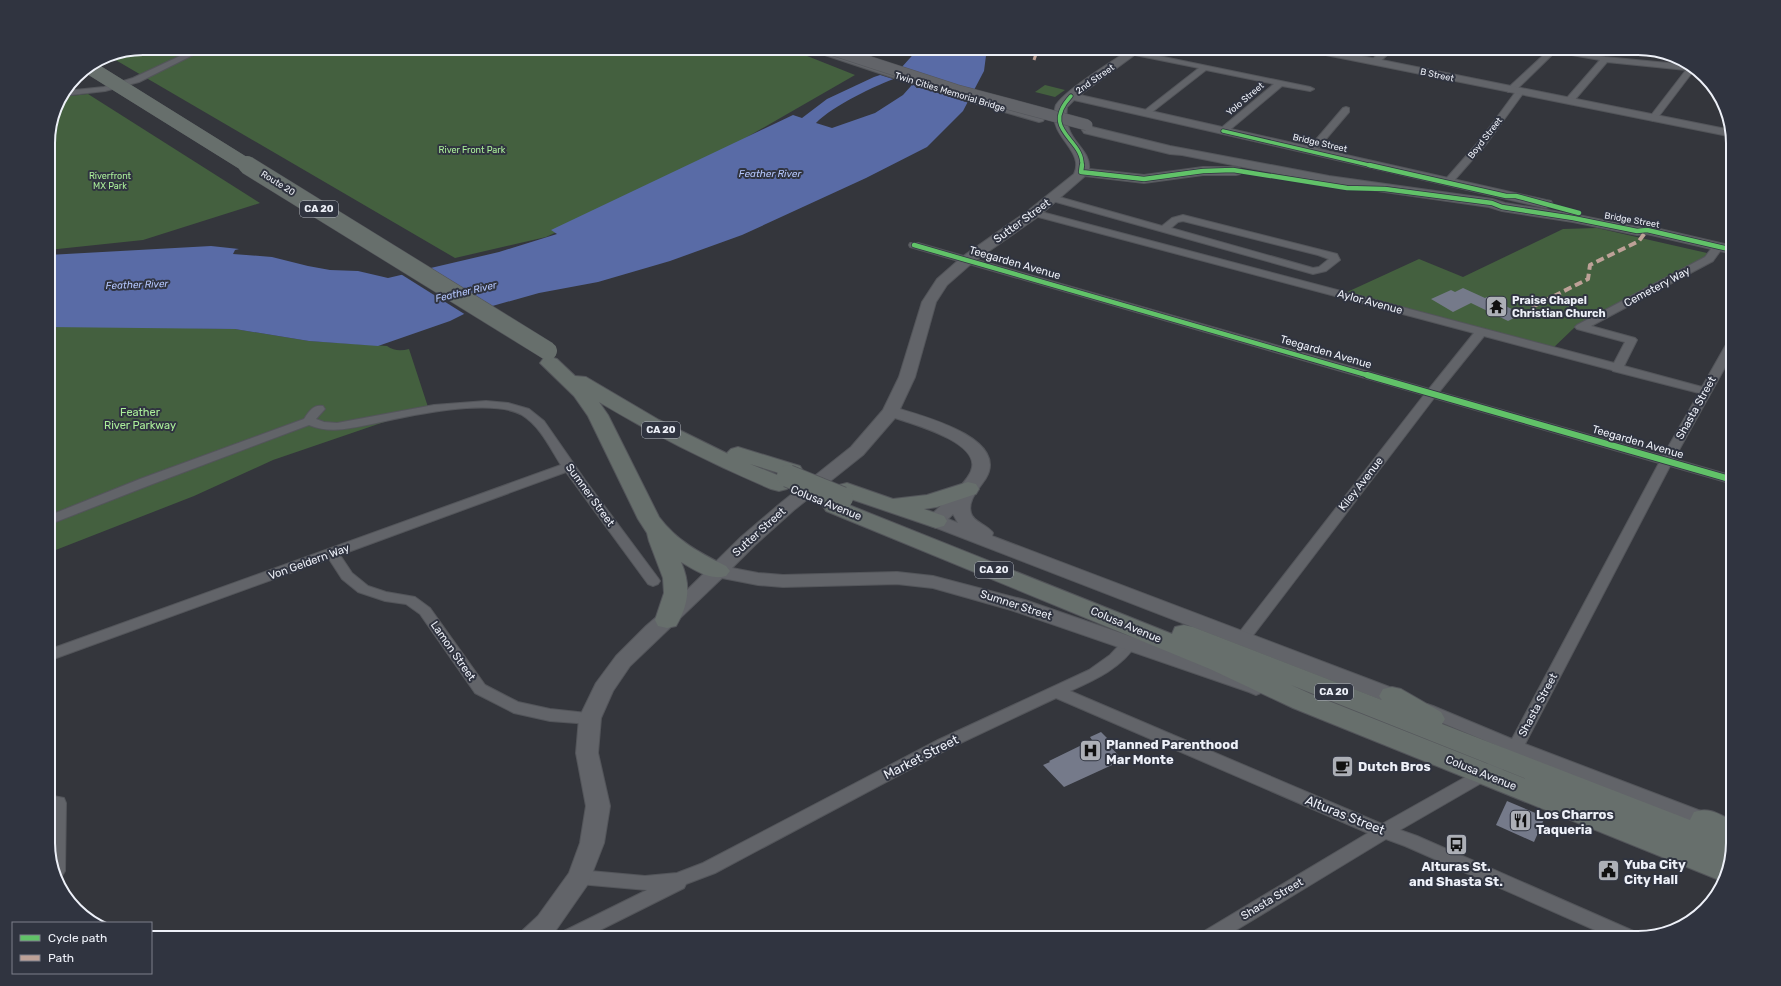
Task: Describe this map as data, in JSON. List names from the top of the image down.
{
  "streets": {
    "highway": ["Route 20", "CA 20", "Colusa Avenue"],
    "main road": [
      "B Street",
      "2nd Street",
      "Twin Cities Memorial Bridge",
      "Bridge Street",
      "Sutter Street",
      "Sumner Street"
    ],
    "street": [
      "Yolo Street",
      "Boyd Street",
      "Teegarden Avenue",
      "Cemetery Way",
      "Aylor Avenue",
      "Shasta Street",
      "Kiley Avenue",
      "Von Geldern Way",
      "Lamon Street",
      "Market Street",
      "Alturas Street"
    ]
  },
  "crossings": [
    ["B Street", "Boyd Street"],
    ["2nd Street", "Bridge Street"],
    ["Twin Cities Memorial Bridge", "Bridge Street"],
    ["Yolo Street", "Bridge Street"],
    ["Boyd Street", "Bridge Street"],
    ["Bridge Street", "Cemetery Way"],
    ["Route 20", "CA 20"],
    ["Route 20", "Colusa Avenue"],
    ["CA 20", "Colusa Avenue"],
    ["Sutter Street", "Teegarden Avenue"],
    ["Sutter Street", "Aylor Avenue"],
    ["Sutter Street", "Sumner Street"],
    ["Sutter Street", "Lamon Street"],
    ["Sutter Street", "Market Street"],
    ["Teegarden Avenue", "Shasta Street"],
    ["Teegarden Avenue", "Kiley Avenue"],
    ["Cemetery Way", "Aylor Avenue"],
    ["Aylor Avenue", "Shasta Street"],
    ["Aylor Avenue", "Kiley Avenue"],
    ["Shasta Street", "Colusa Avenue"],
    ["Shasta Street", "Alturas Street"],
    ["Kiley Avenue", "Colusa Avenue"],
    ["Sumner Street", "Colusa Avenue"],
    ["Sumner Street", "Von Geldern Way"],
    ["Sumner Street", "Market Street"],
    ["Von Geldern Way", "Lamon Street"],
    ["Market Street", "Alturas Street"]
  ],
  "water": ["Feather River"],
  "parks": ["River Front Park", "Riverfront MX Park", "Feather River Parkway"],
  "places": {
    "temple": ["Praise Chapel Christian Church"],
    "hospital": ["Planned Parenthood Mar Monte"],
    "cafe": ["Dutch Bros"],
    "restaurant": ["Los Charros Taqueria"],
    "bus stop": ["Alturas St. and Shasta St."],
    "public building": ["Yuba City City Hall"]
  },
  "legend": ["Cycle path", "Path"]
}
